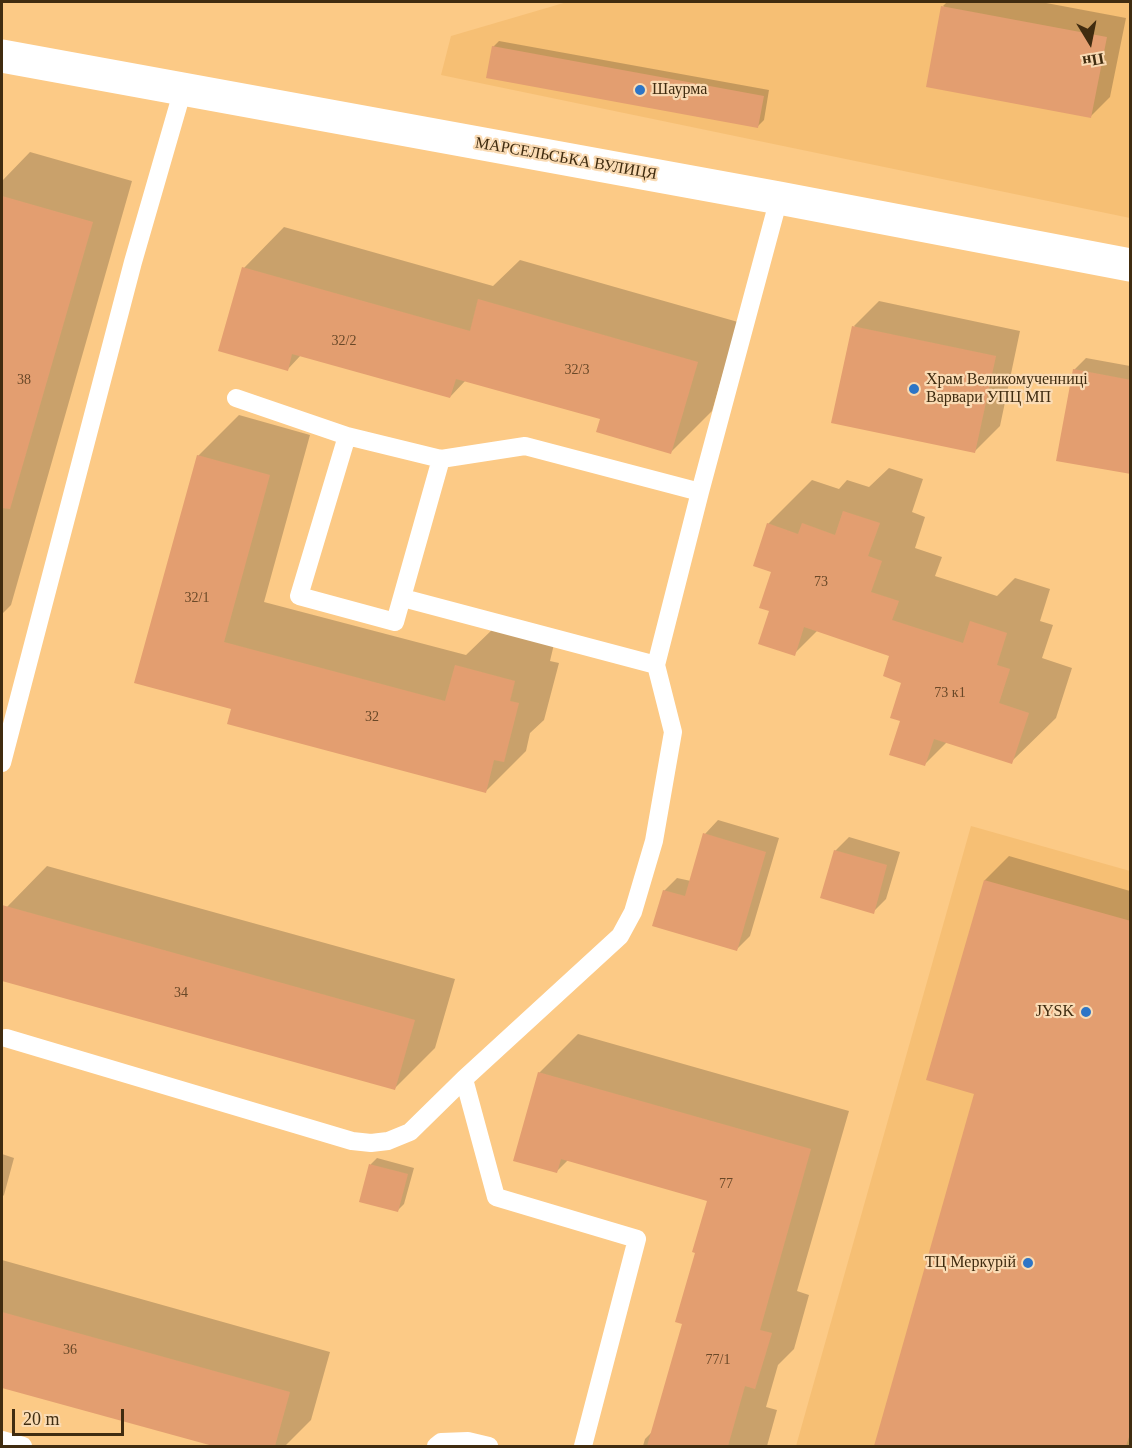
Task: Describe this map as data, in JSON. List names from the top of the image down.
{
  "streets": {
    "street": ["МАРСЕЛЬСЬКА ВУЛИЦЯ"]
  },
  "places": [
    "Шаурма",
    "Храм Великомученниці Варвари УПЦ МП",
    "JYSK",
    "ТЦ Меркурій"
  ],
  "house_numbers": [
    "32/2",
    "32/3",
    "38",
    "73",
    "32/1",
    "73 к1",
    "32",
    "34",
    "77",
    "36",
    "77/1"
  ],
  "scale_bar": "20 m",
  "north": "bottom"
}
